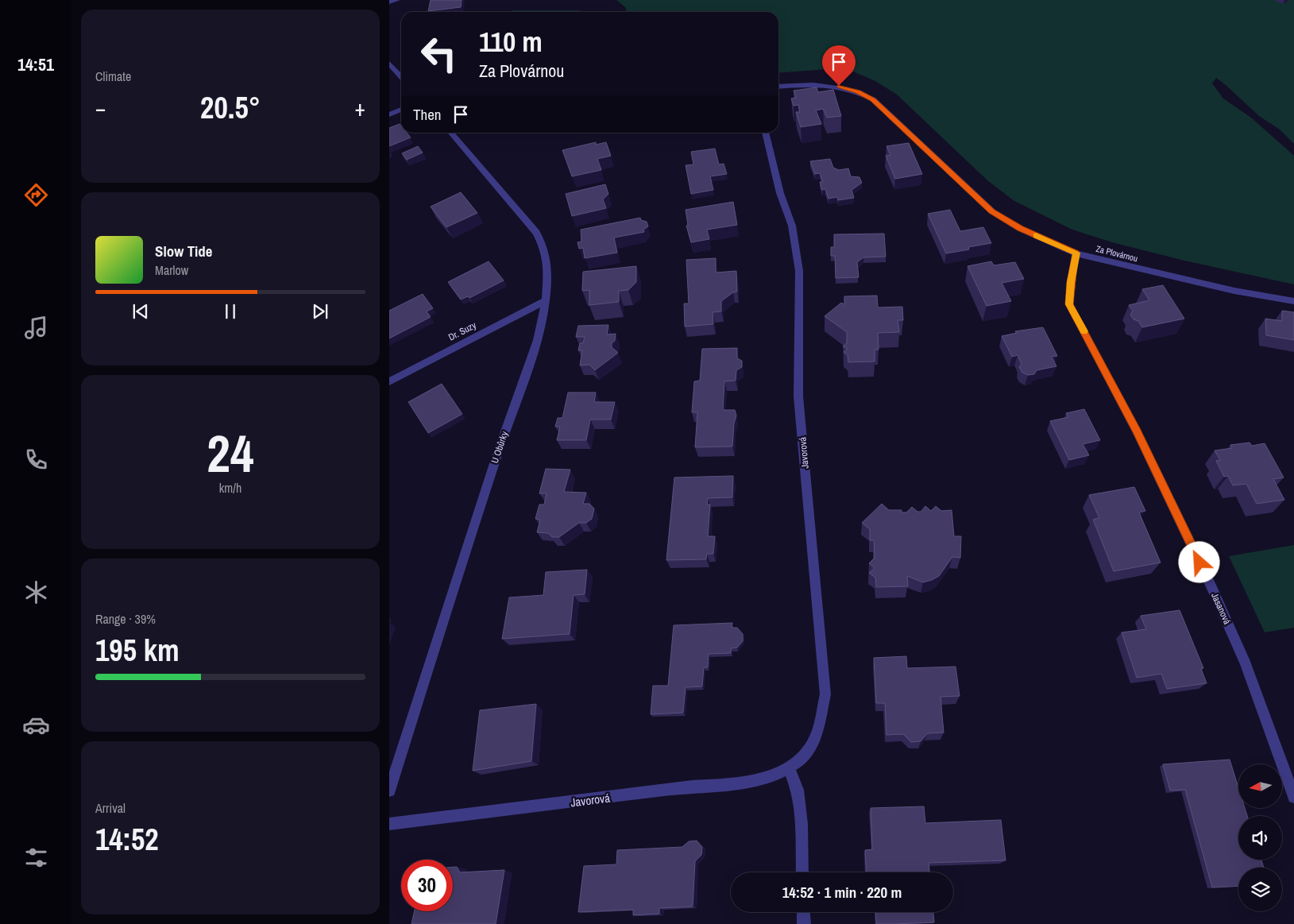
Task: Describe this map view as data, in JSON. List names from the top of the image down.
{
  "streets": {
    "street": [
      "Za Plovárnou",
      "Dr. Suzy",
      "U Obůrky",
      "Javorová",
      "Jasanová"
    ]
  },
  "crossings": [
    ["Za Plovárnou", "Jasanová"],
    ["Dr. Suzy", "U Obůrky"]
  ],
  "north": "left",
  "page": {
    "tabs": "14:51",
    "tile": [
      "Climate",
      ["24", "km/h"],
      ["Range · 39%", "195 km"],
      ["Arrival", "14:52"]
    ],
    "turn": ["110 m", "Za Plovárnou"],
    "heat": ["−", "20.5°", "+"],
    "then": "Then",
    "song": ["Slow Tide", "Marlow"],
    "limit": "30",
    "trip": "14:52 · 1 min · 220 m"
  }
}
